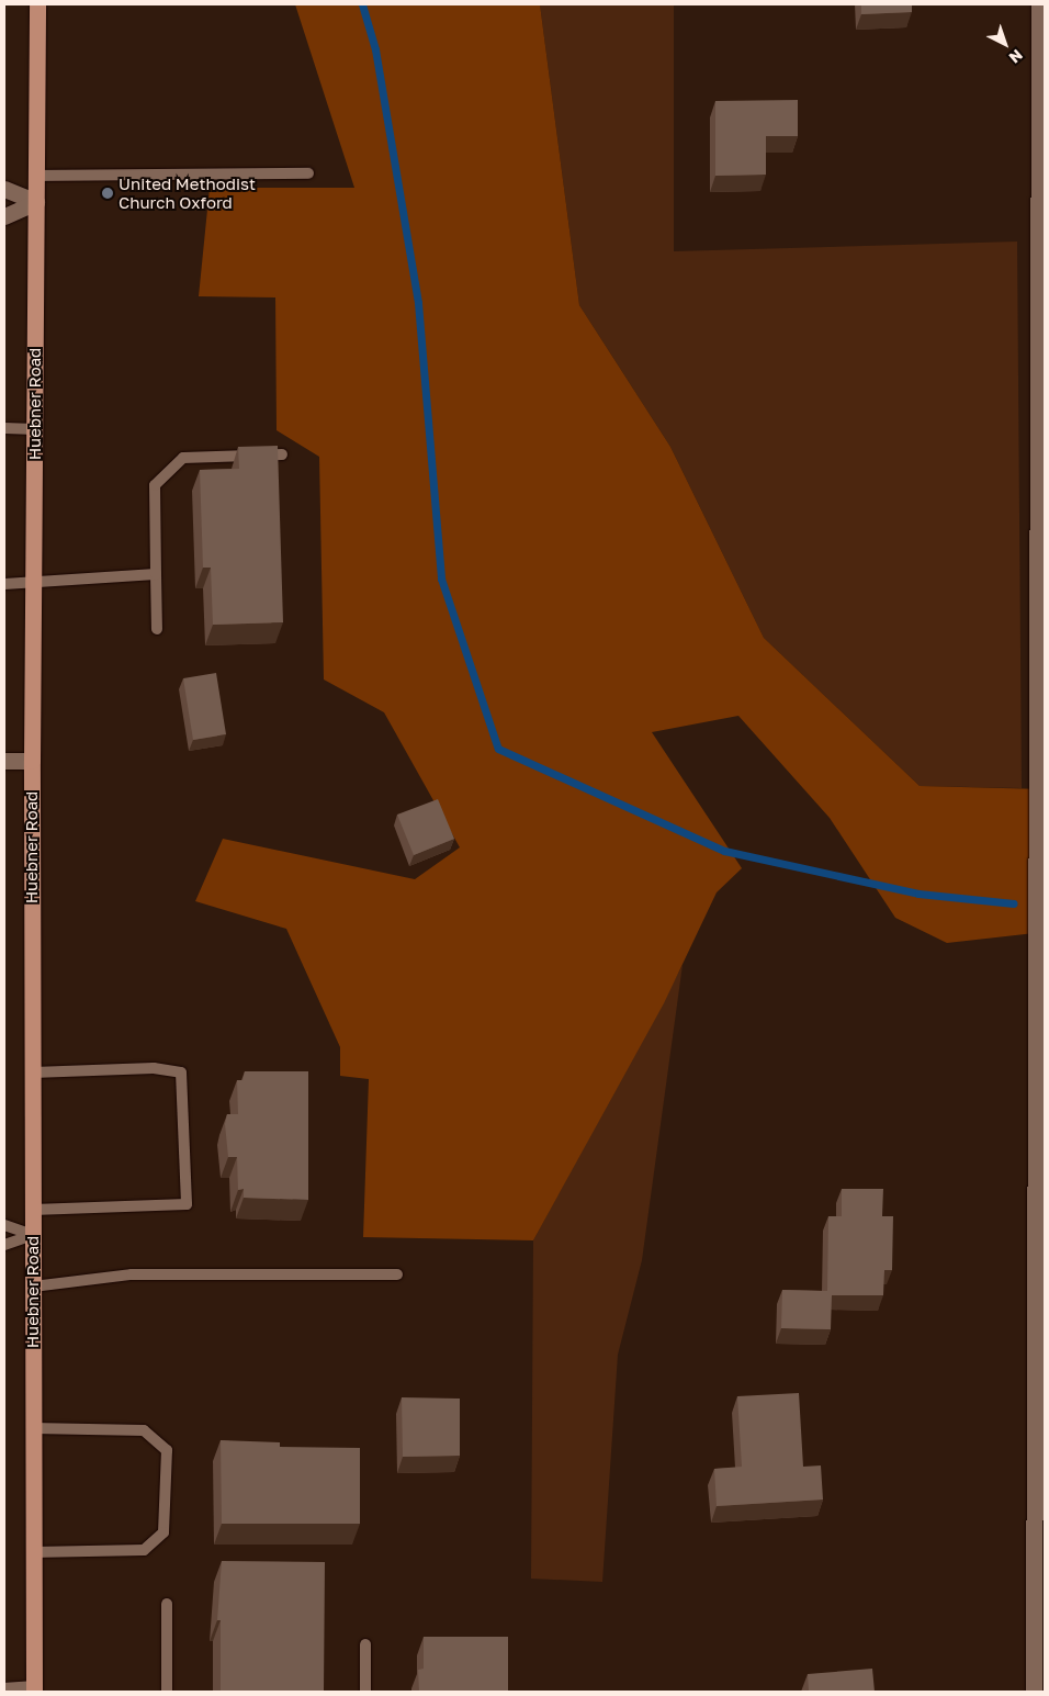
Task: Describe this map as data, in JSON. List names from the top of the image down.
{
  "streets": {
    "main road": ["Huebner Road"]
  },
  "places": ["United Methodist Church Oxford"],
  "north": "bottom right"
}
